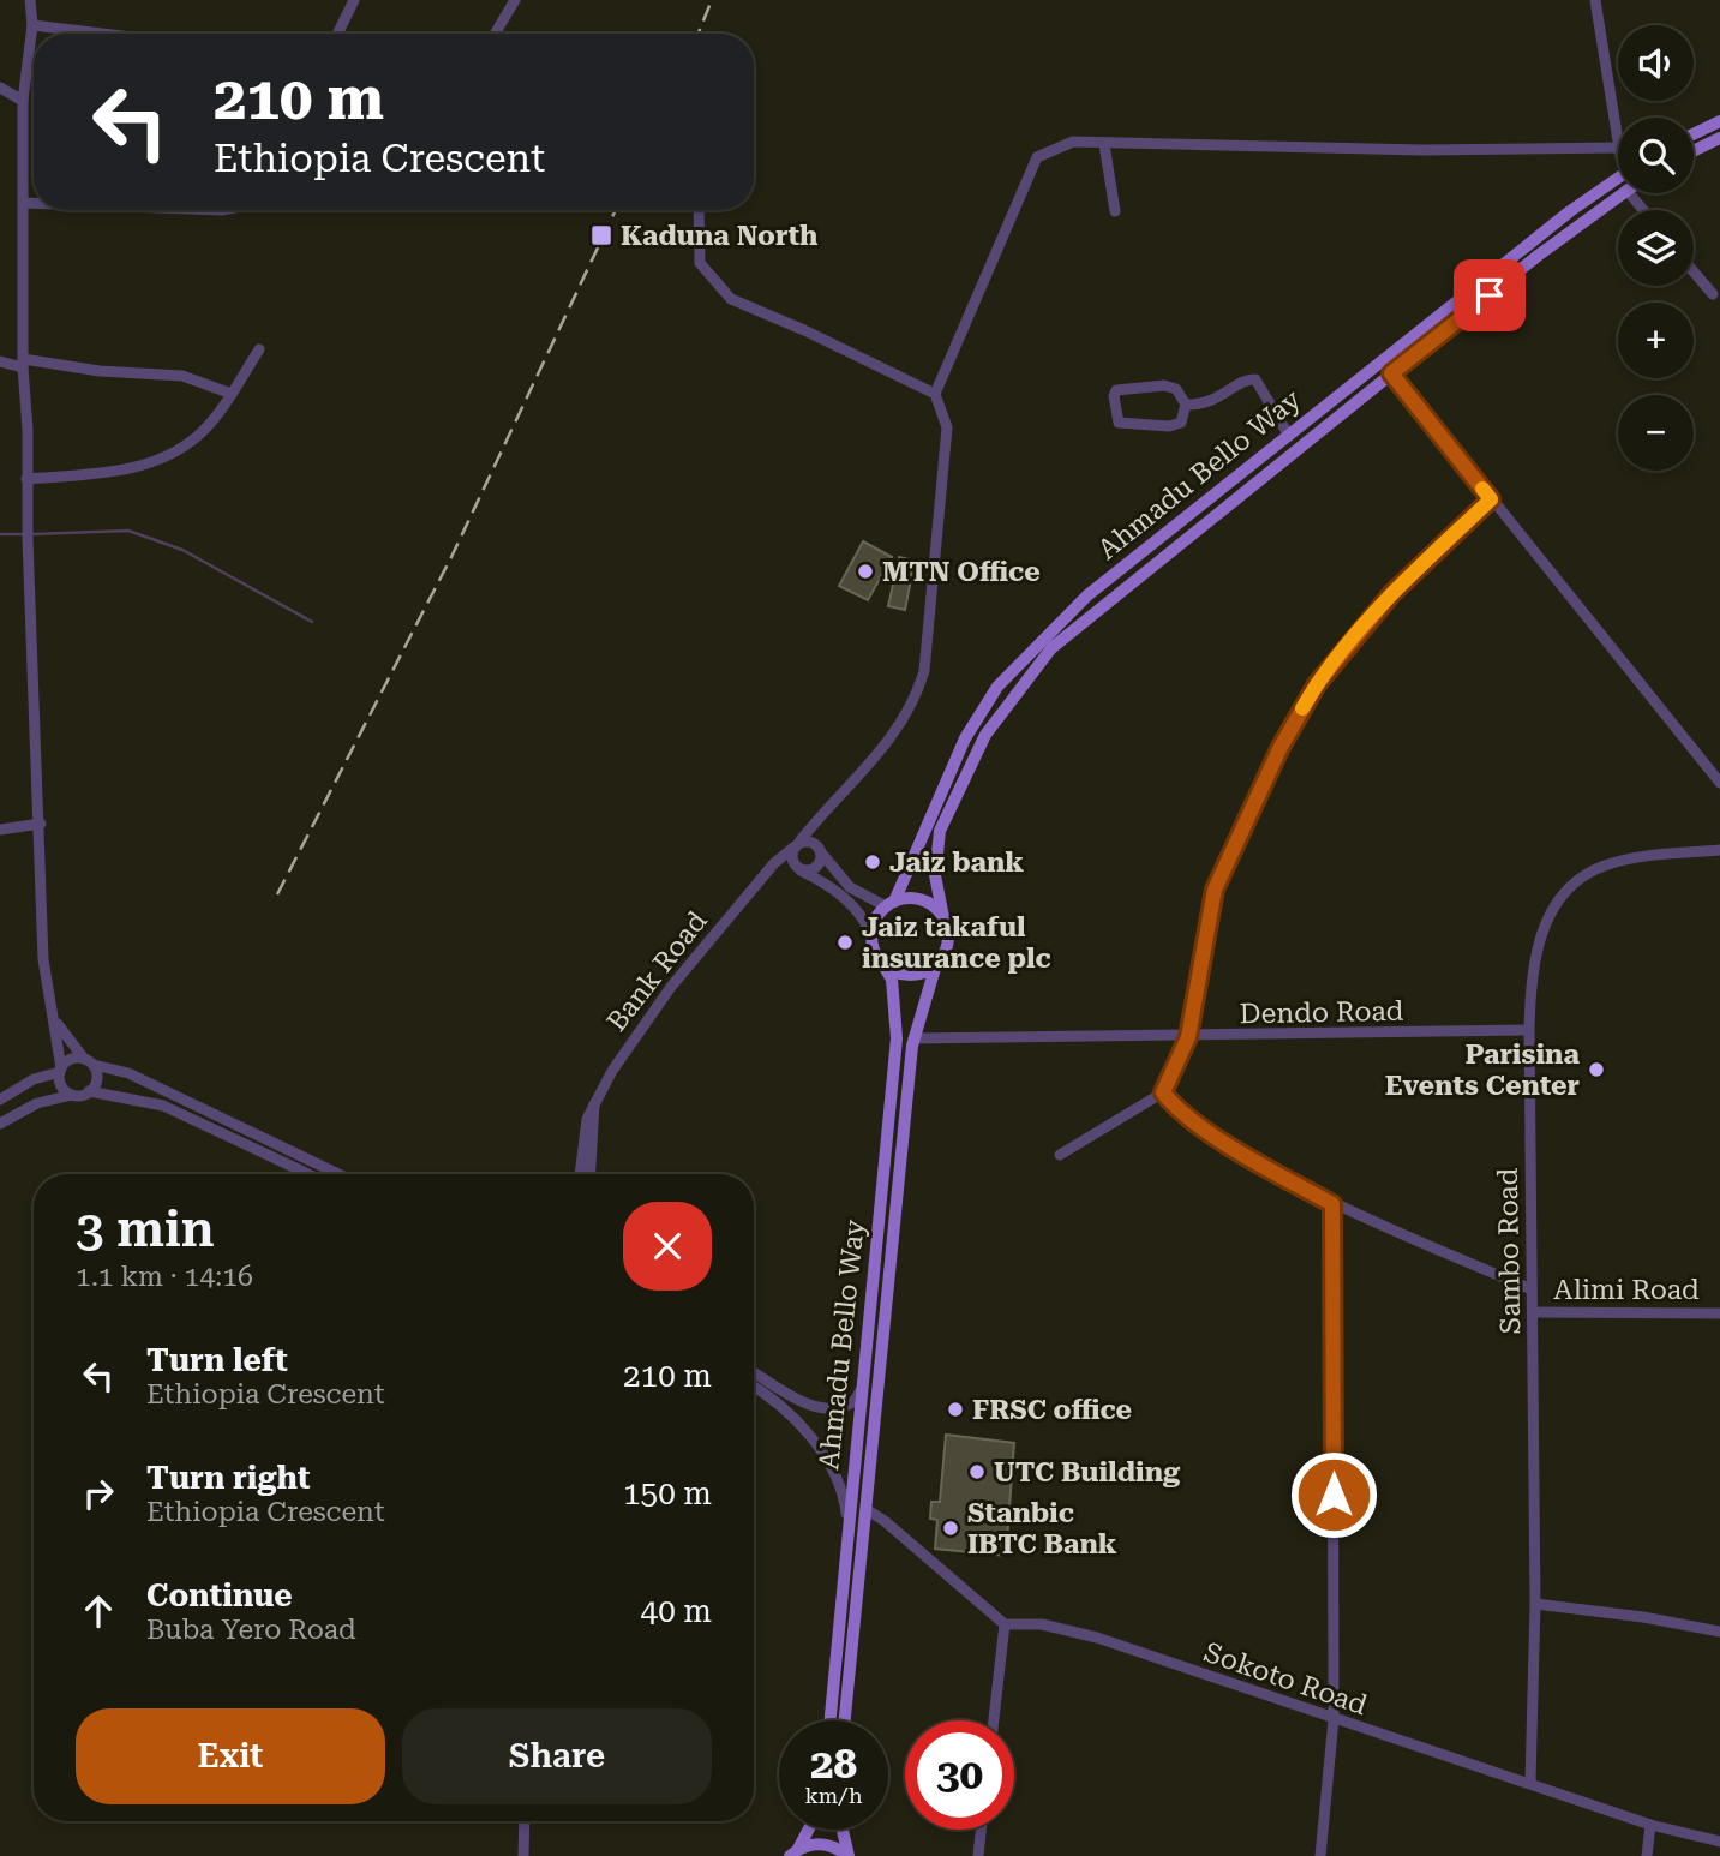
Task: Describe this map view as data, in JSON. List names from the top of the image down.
{
  "streets": {
    "main road": ["Ahmadu Bello Way"],
    "street": [
      "Bank Road",
      "Dendo Road",
      "Sambo Road",
      "Alimi Road",
      "Sokoto Road"
    ]
  },
  "crossings": [
    ["Ahmadu Bello Way", "Dendo Road"],
    ["Dendo Road", "Sambo Road"],
    ["Sambo Road", "Alimi Road"],
    ["Sambo Road", "Sokoto Road"]
  ],
  "places": {
    "transit": ["Kaduna North"],
    "other": [
      "MTN Office",
      "Jaiz bank",
      "Jaiz takaful insurance plc",
      "Parisina Events Center",
      "FRSC office",
      "UTC Building",
      "Stanbic IBTC Bank"
    ]
  },
  "page": {
    "map_buttons": ["+", "−"],
    "turn": ["210 m", "Ethiopia Crescent"],
    "heading": ["3 min", "1.1 km · 14:16"],
    "list": [
      {
        "name": "Turn left",
        "note": "Ethiopia Crescent",
        "value": "210 m"
      },
      {
        "name": "Turn right",
        "note": "Ethiopia Crescent",
        "value": "150 m"
      },
      {
        "name": "Continue",
        "note": "Buba Yero Road",
        "value": "40 m"
      }
    ],
    "buttons": ["Exit", "Share"],
    "speed": "28 km/h",
    "limit": "30"
  }
}
